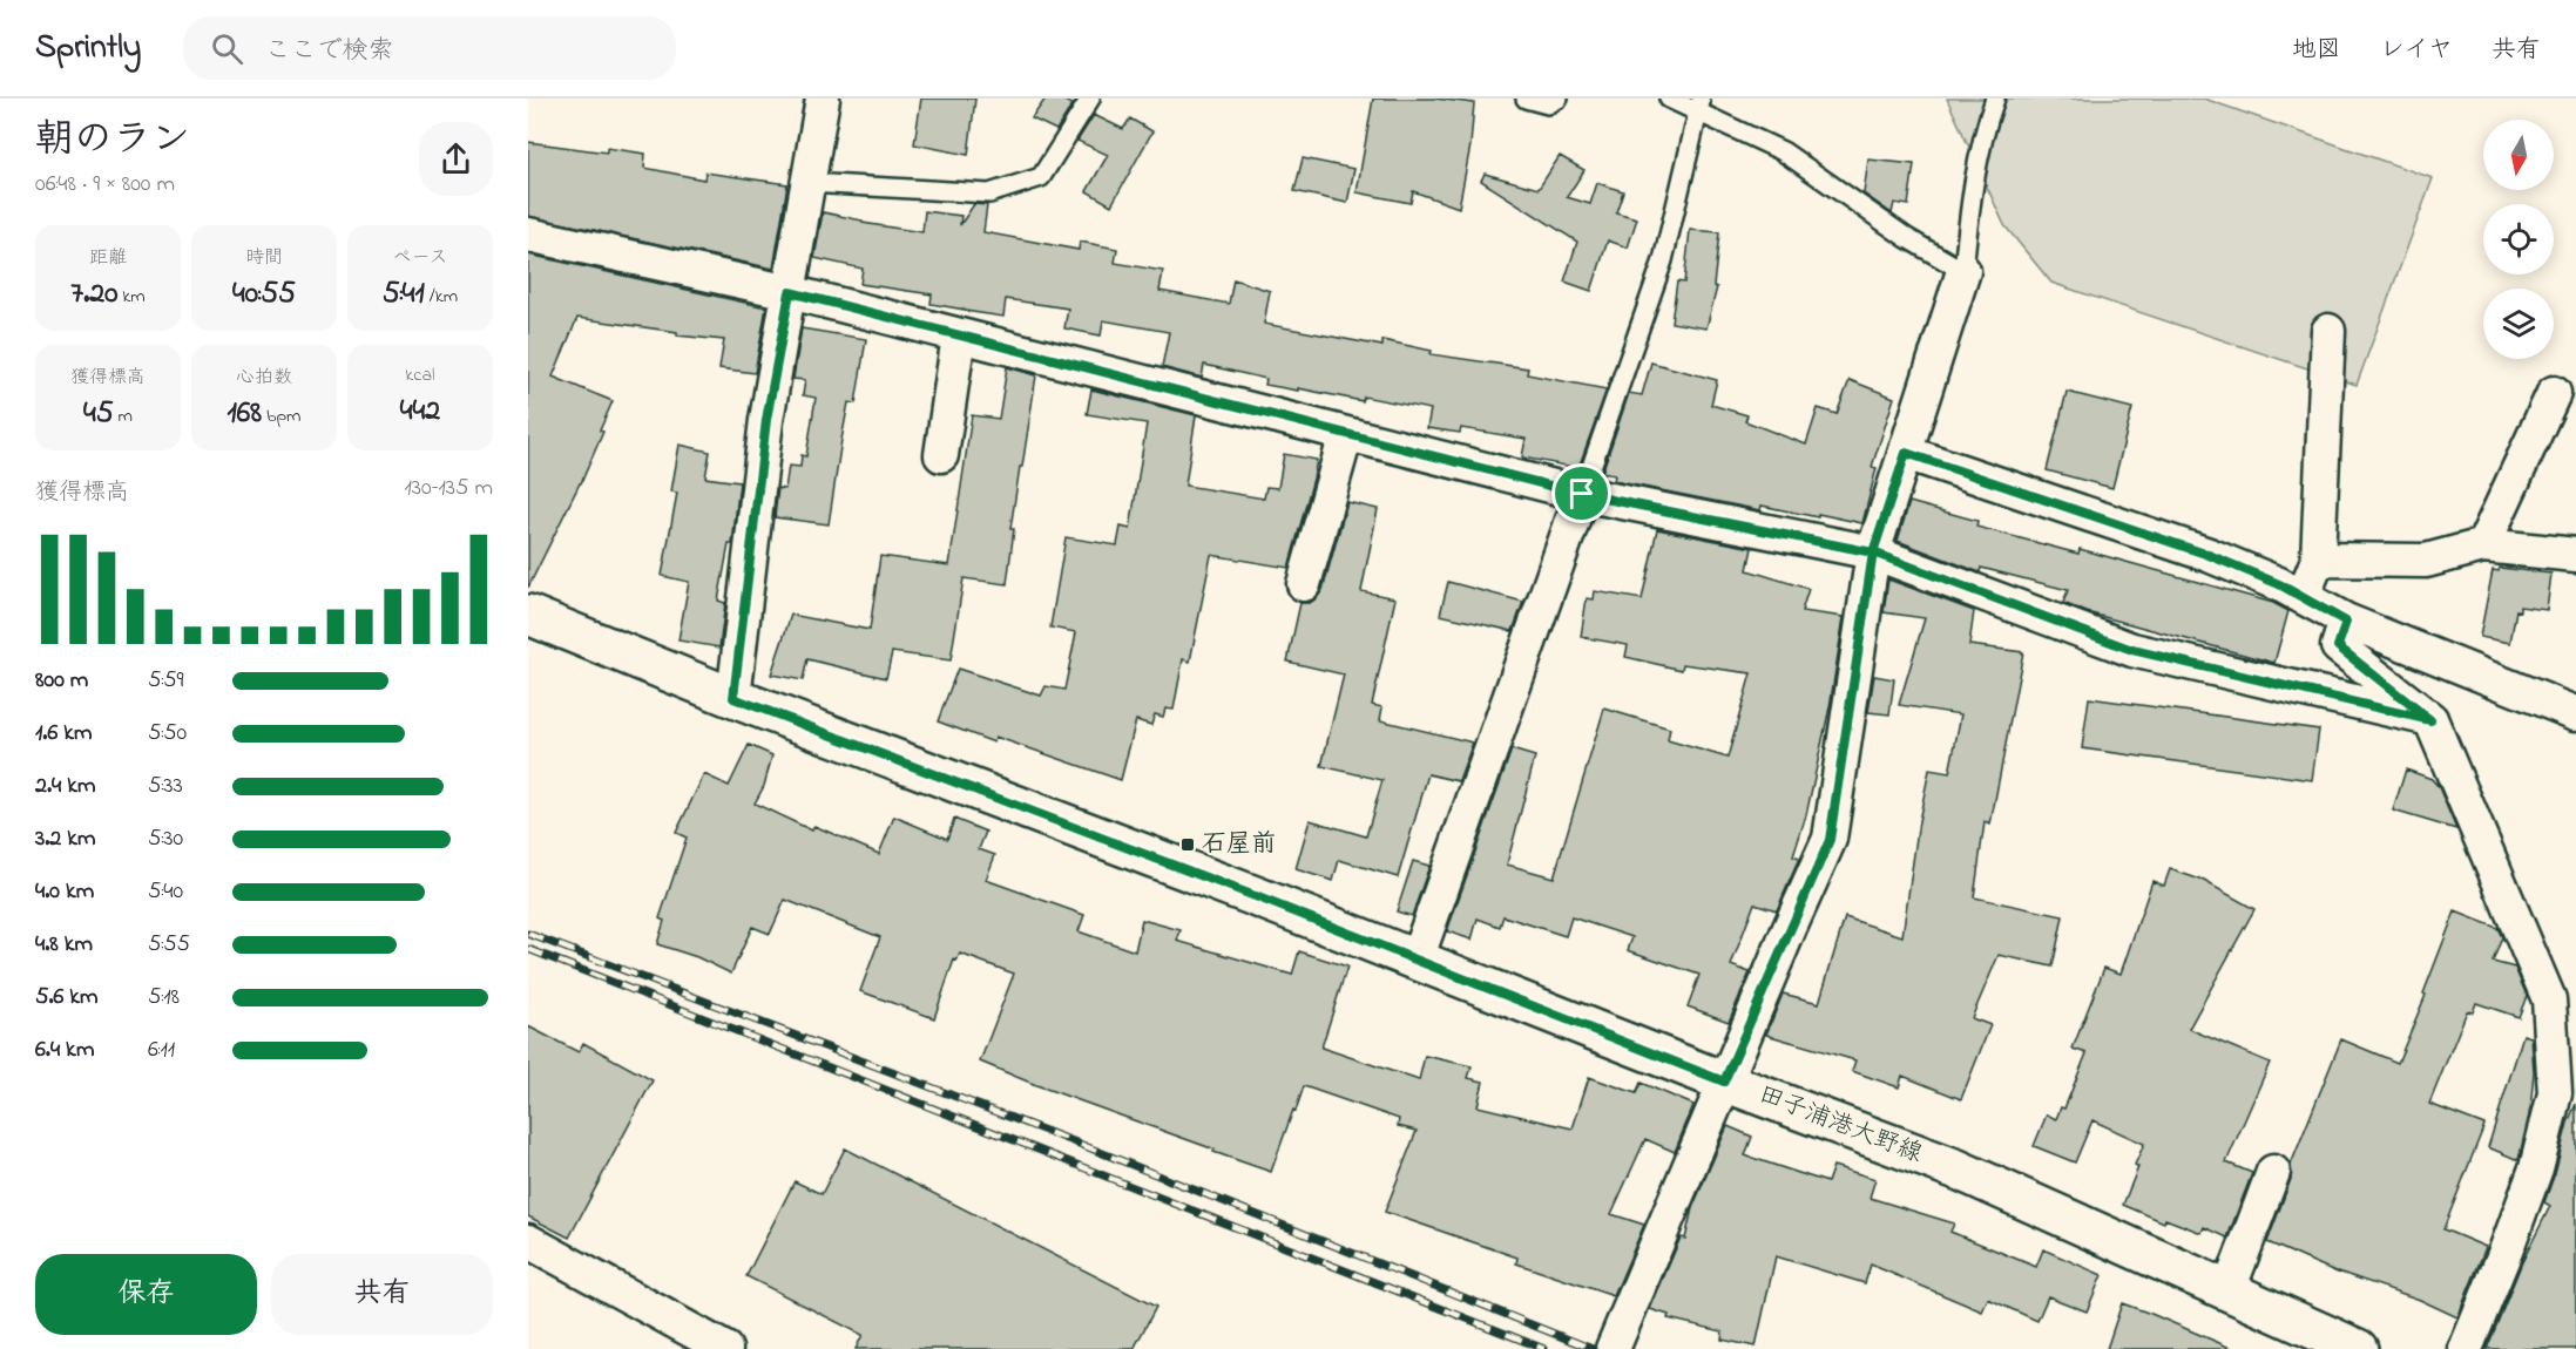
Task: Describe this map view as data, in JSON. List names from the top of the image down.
{
  "streets": {
    "main road": ["田子浦港大野線"]
  },
  "places": {
    "transit": ["石屋前"]
  },
  "north": "bottom",
  "page": {
    "header": "Sprintly",
    "search": "ここで検索",
    "nav": ["地図", "レイヤ", "共有"],
    "heading": ["朝のラン", "06:48 · 9 × 800 m"],
    "stats": [
      ["距離", "7.20 km"],
      ["時間", "40:55"],
      ["ペース", "5:41 /km"],
      ["獲得標高", "45 m"],
      ["心拍数", "168 bpm"],
      ["kcal", "442"]
    ],
    "chart": ["獲得標高", "130–135 m"],
    "list": [
      {
        "name": "800 m",
        "note": "5:59"
      },
      {
        "name": "1.6 km",
        "note": "5:50"
      },
      {
        "name": "2.4 km",
        "note": "5:33"
      },
      {
        "name": "3.2 km",
        "note": "5:30"
      },
      {
        "name": "4.0 km",
        "note": "5:40"
      },
      {
        "name": "4.8 km",
        "note": "5:55"
      },
      {
        "name": "5.6 km",
        "note": "5:18"
      },
      {
        "name": "6.4 km",
        "note": "6:11"
      }
    ],
    "buttons": ["保存", "共有"]
  }
}
